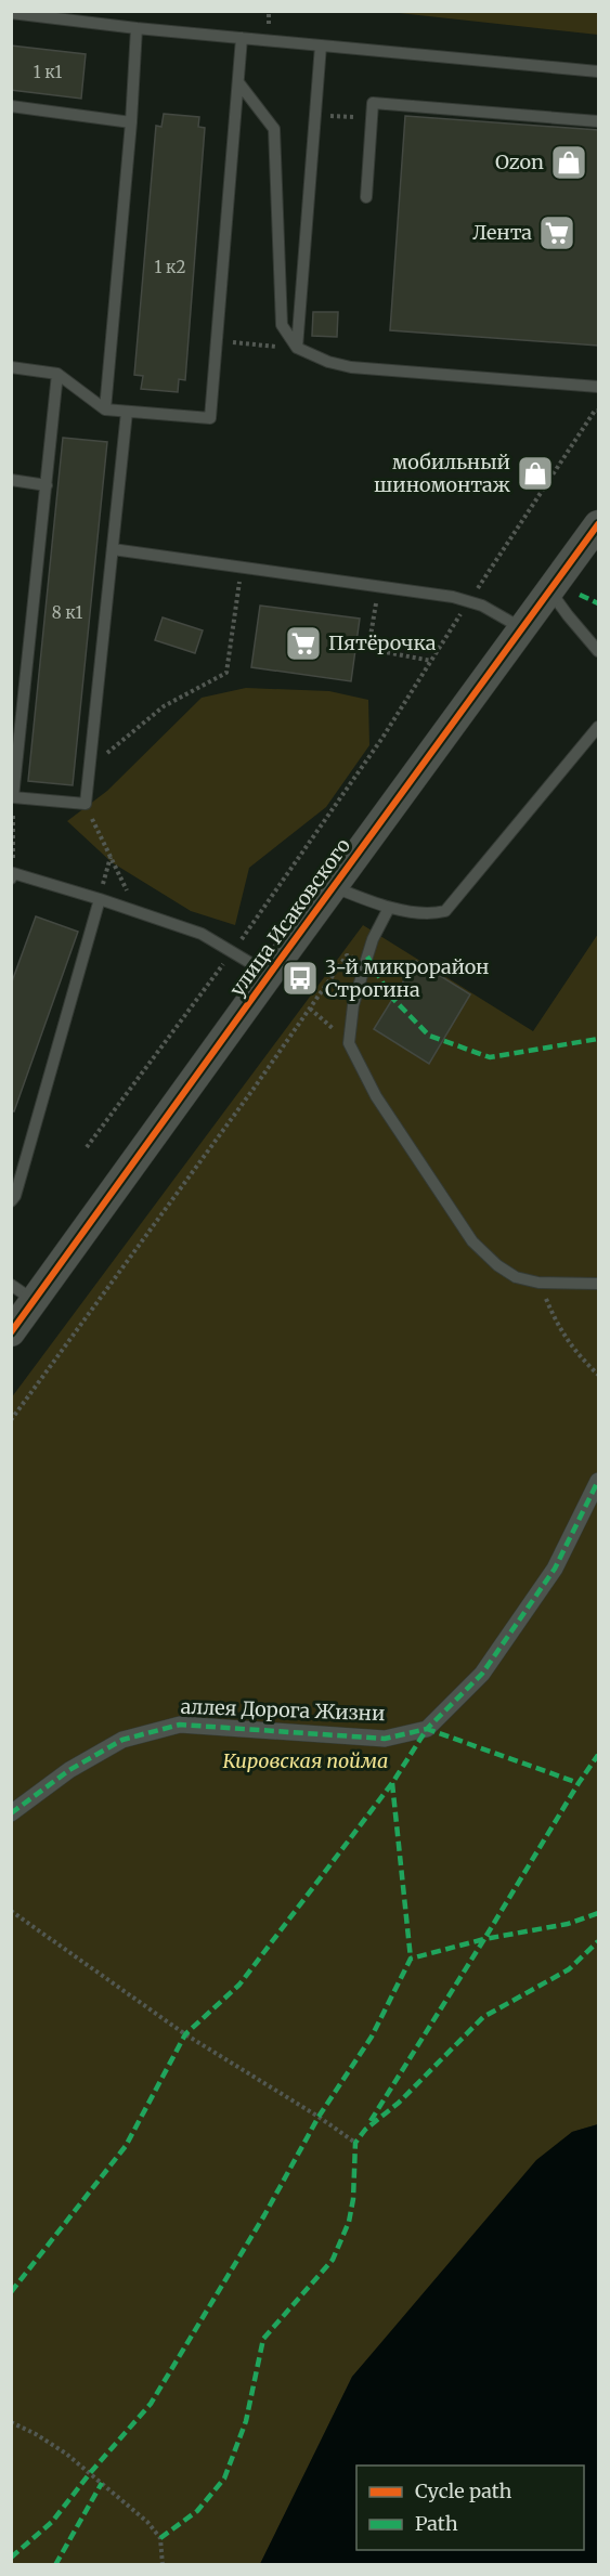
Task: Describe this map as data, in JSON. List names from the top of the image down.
{
  "streets": {
    "street": ["улица Исаковского", "аллея Дорога Жизни"]
  },
  "parks": ["Кировская пойма"],
  "places": {
    "shop": ["Ozon", "мобильный шиномонтаж"],
    "supermarket": ["Лента", "Пятёрочка"],
    "bus stop": ["3-й микрорайон Строгина"]
  },
  "house_numbers": ["1 к1", "1 к2", "8 к1"],
  "legend": ["Cycle path", "Path"]
}
